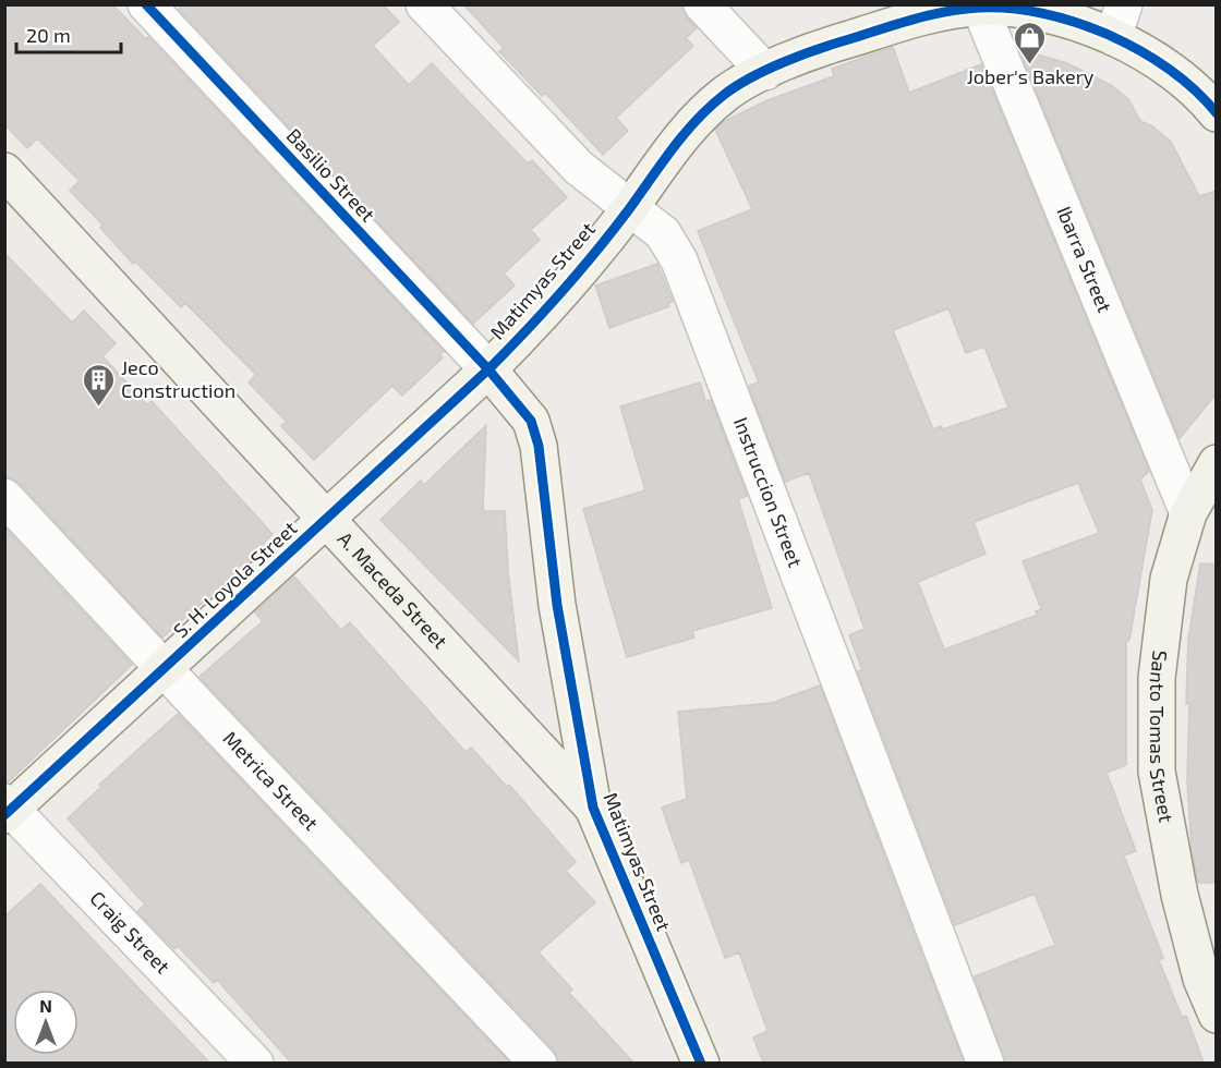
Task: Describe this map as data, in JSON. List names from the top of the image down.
{
  "streets": {
    "street": [
      "Basilio Street",
      "Ibarra Street",
      "Matimyas Street",
      "Instruccion Street",
      "S. H. Loyola Street",
      "A. Maceda Street",
      "Santo Tomas Street",
      "Metrica Street",
      "Craig Street"
    ]
  },
  "crossings": [
    ["Basilio Street", "Matimyas Street"],
    ["Basilio Street", "S. H. Loyola Street"],
    ["Ibarra Street", "Matimyas Street"],
    ["Ibarra Street", "Santo Tomas Street"],
    ["Matimyas Street", "Instruccion Street"],
    ["Matimyas Street", "S. H. Loyola Street"],
    ["Matimyas Street", "A. Maceda Street"],
    ["S. H. Loyola Street", "A. Maceda Street"],
    ["S. H. Loyola Street", "Metrica Street"],
    ["S. H. Loyola Street", "Craig Street"]
  ],
  "places": {
    "shop": ["Jober's Bakery"],
    "building": ["Jeco Construction"]
  },
  "scale_bar": "20 m",
  "north": "top"
}
